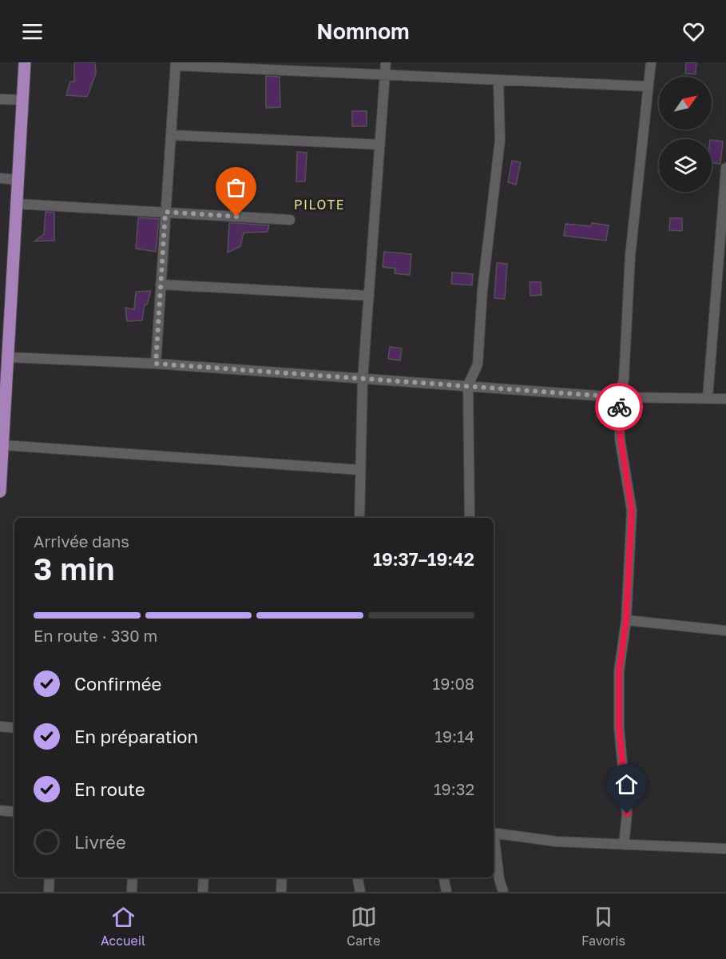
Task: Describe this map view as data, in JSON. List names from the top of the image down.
{
  "districts": ["PILOTE"],
  "north": "top right",
  "page": {
    "header": "Nomnom",
    "heading": ["3 min", "Arrivée dans", "19:37–19:42"],
    "bar": "En route · 330 m",
    "list": [
      ["Confirmée", "19:08"],
      ["En préparation", "19:14"],
      ["En route", "19:32"],
      "Livrée"
    ],
    "tabs": ["Accueil", "Carte", "Favoris"]
  }
}
